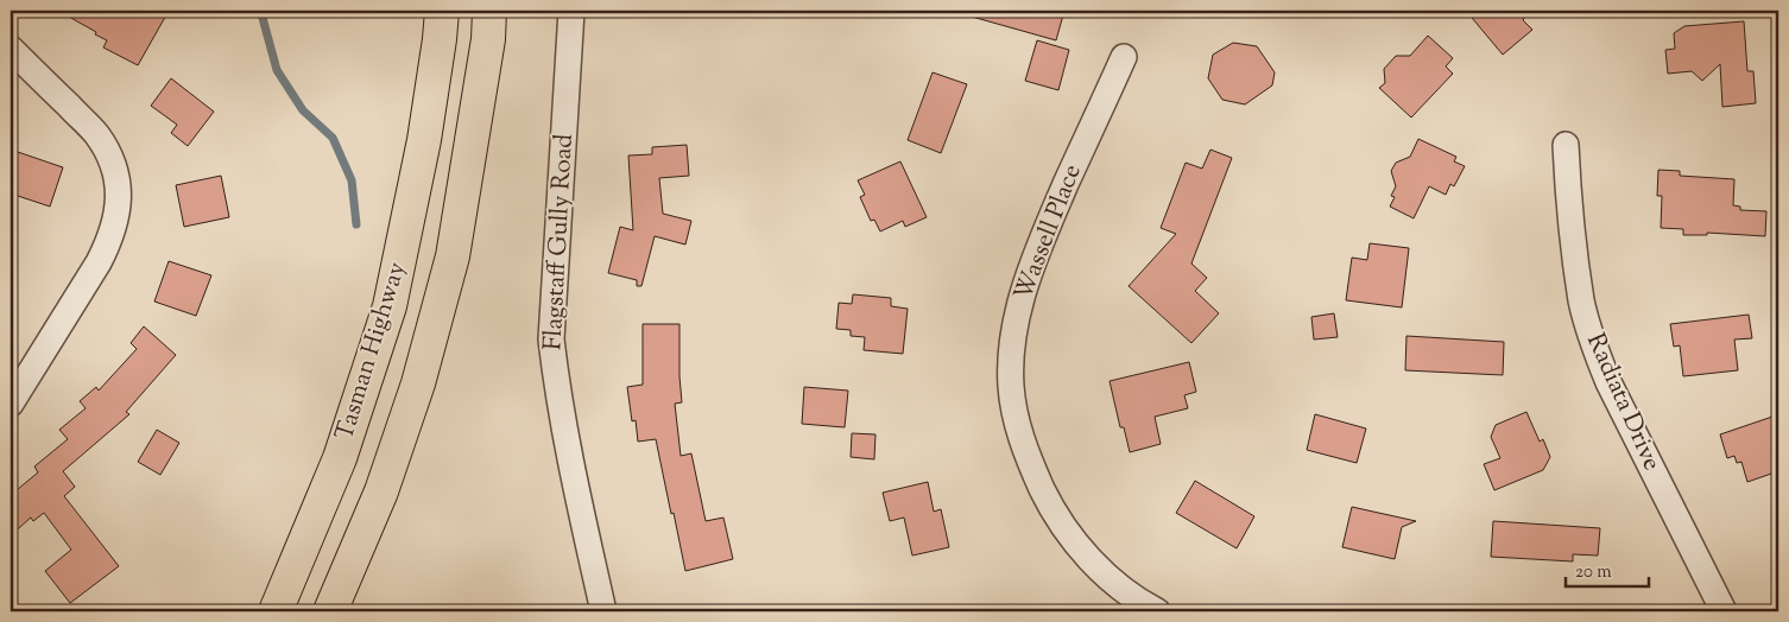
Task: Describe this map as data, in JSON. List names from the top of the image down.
{
  "streets": {
    "highway": ["Tasman Highway"],
    "street": ["Wassell Place", "Flagstaff Gully Road", "Radiata Drive"]
  },
  "scale_bar": "20 m"
}
